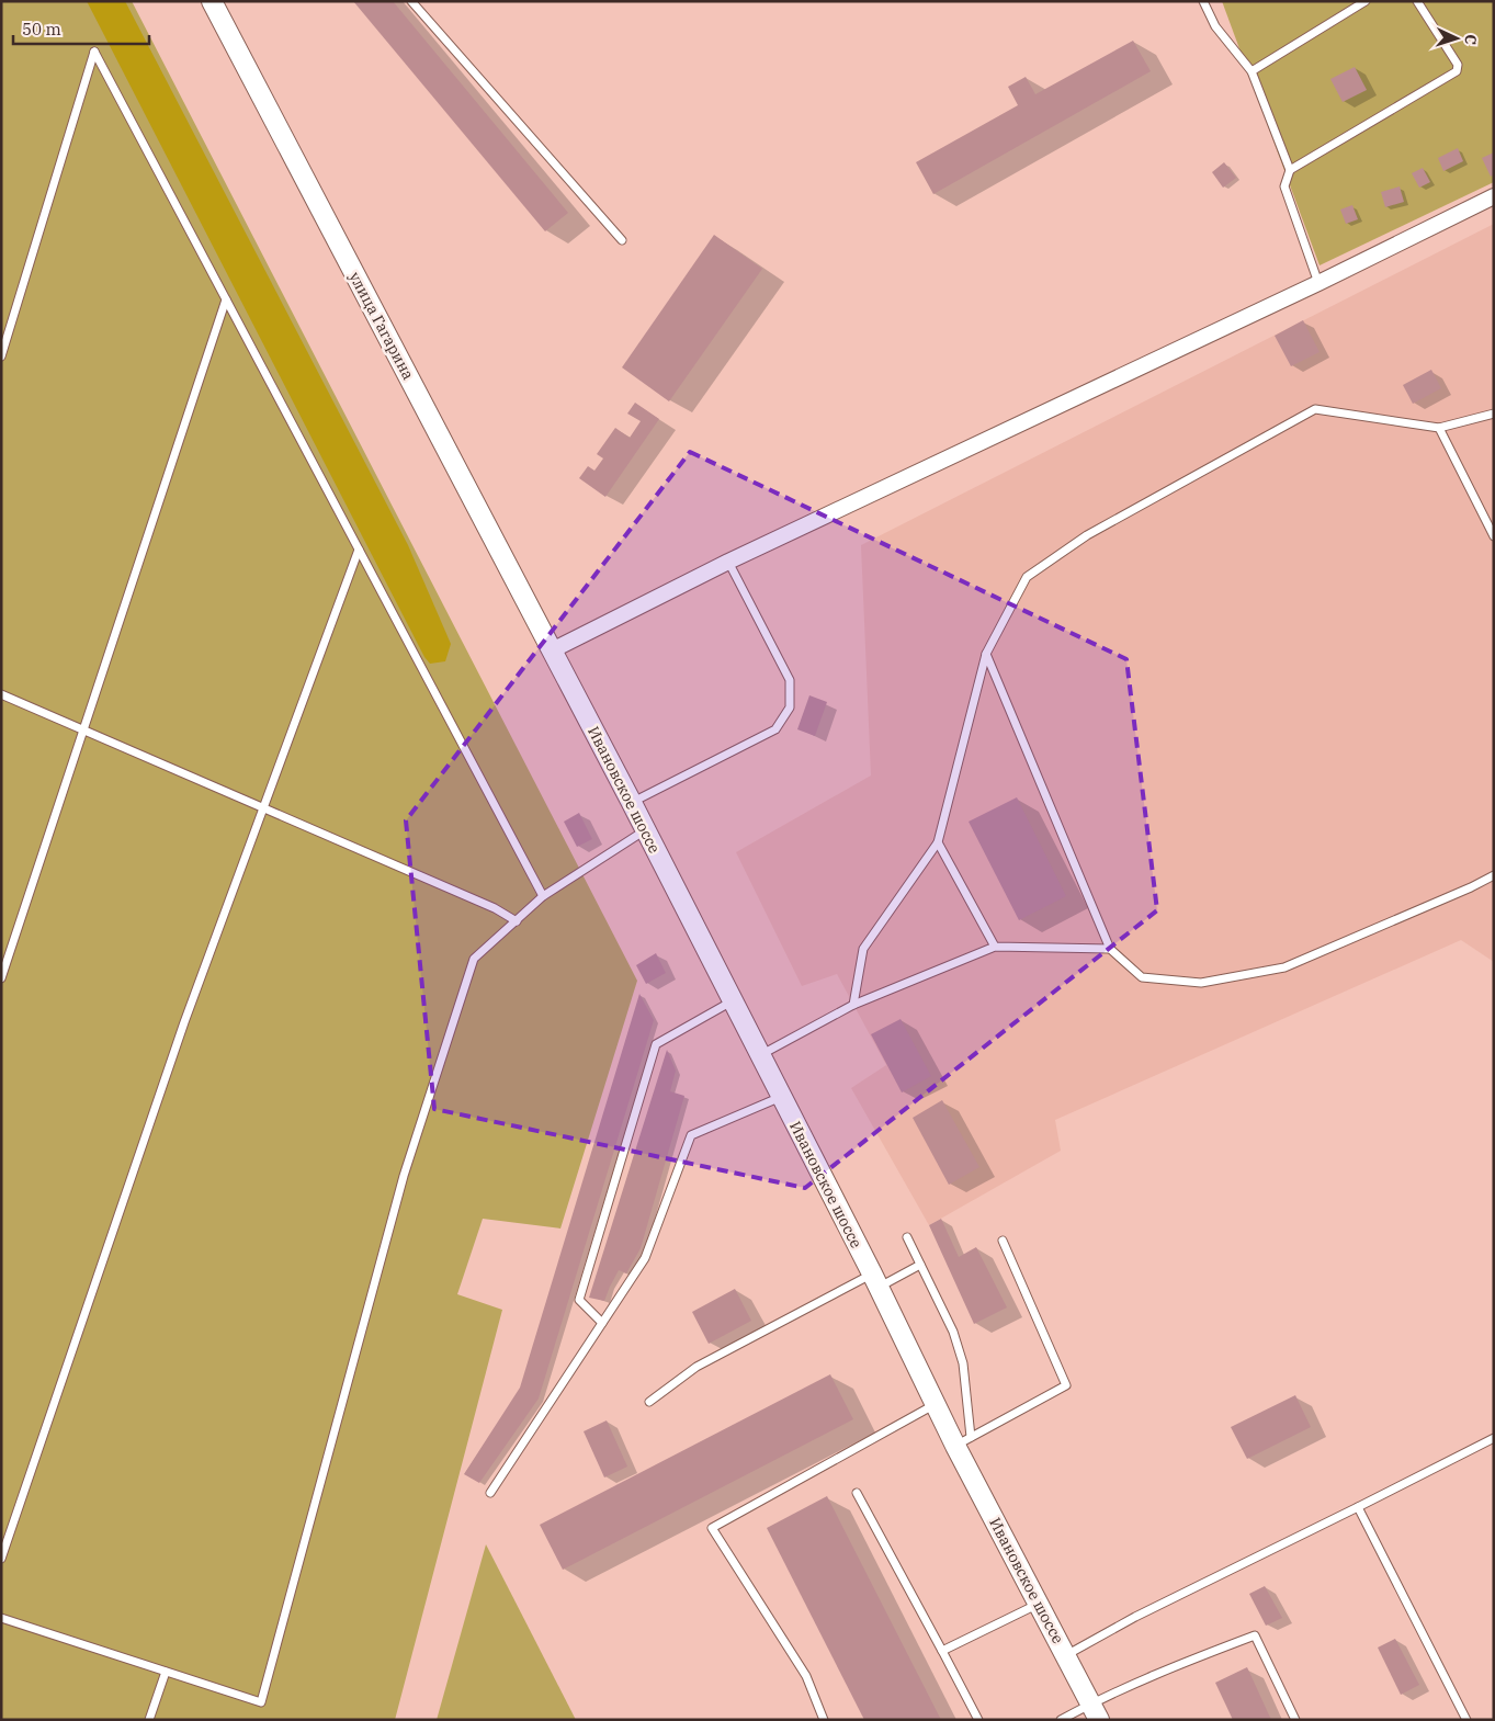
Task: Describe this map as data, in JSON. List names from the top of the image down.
{
  "streets": {
    "street": ["улица Гагарина", "Ивановское шоссе"]
  },
  "crossings": [
    ["улица Гагарина", "Ивановское шоссе"]
  ],
  "scale_bar": "50 m",
  "north": "right"
}
